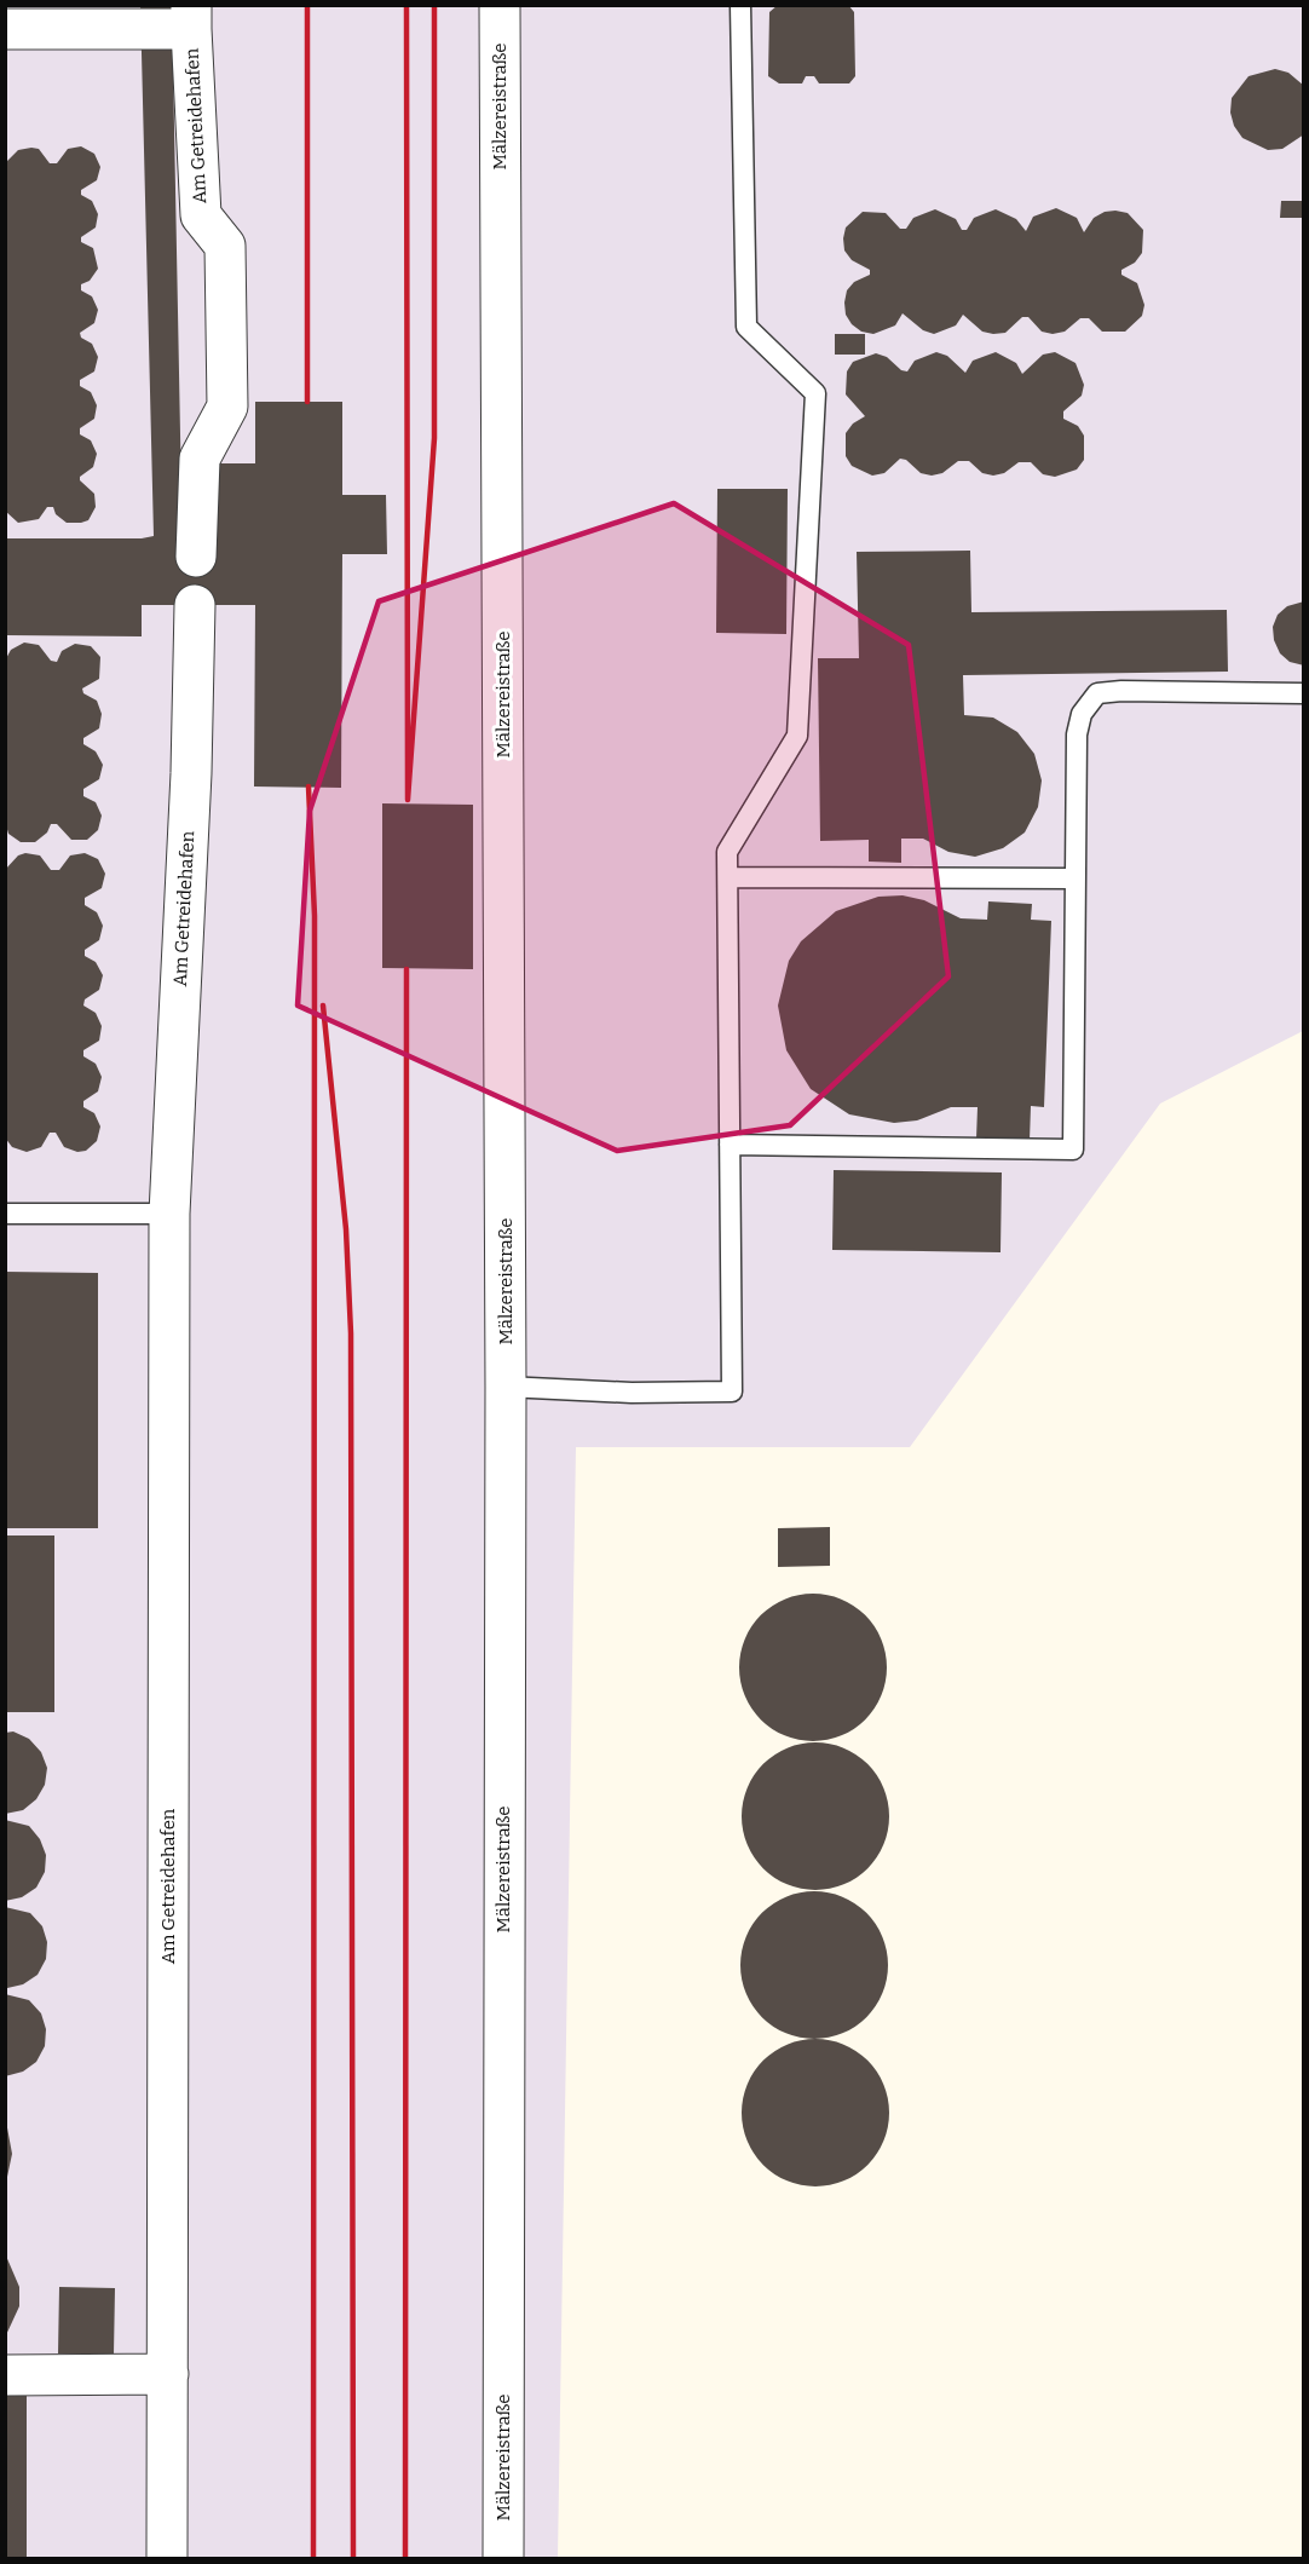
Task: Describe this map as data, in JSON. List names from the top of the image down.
{
  "streets": {
    "street": ["Mälzereistraße", "Am Getreidehafen"]
  }
}
